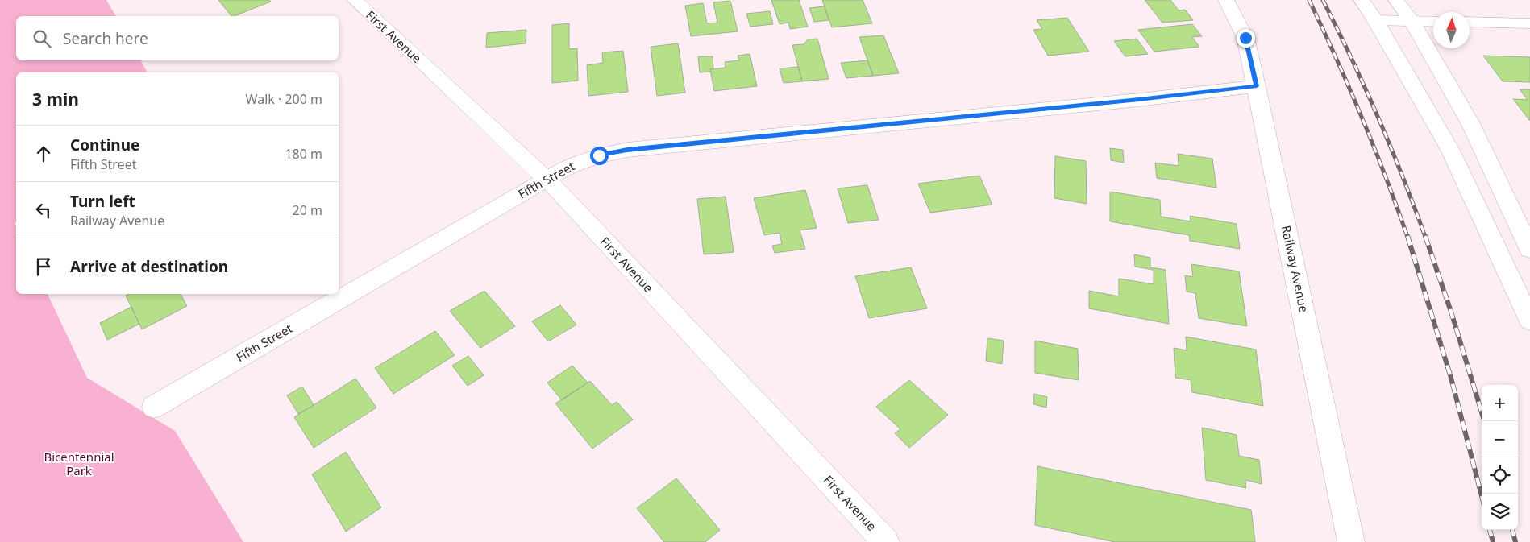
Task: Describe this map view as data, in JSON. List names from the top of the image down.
{
  "streets": {
    "street": ["First Avenue", "Fifth Street", "Railway Avenue"]
  },
  "crossings": [
    ["First Avenue", "Fifth Street"],
    ["Fifth Street", "Railway Avenue"]
  ],
  "parks": ["Bicentennial Park"],
  "north": "top",
  "page": {
    "search": "Search here",
    "heading": ["3 min", "Walk · 200 m"],
    "list": [
      ["Continue", "Fifth Street", "180 m"],
      ["Turn left", "Railway Avenue", "20 m"],
      "Arrive at destination"
    ],
    "map_buttons": ["+", "−"]
  }
}
